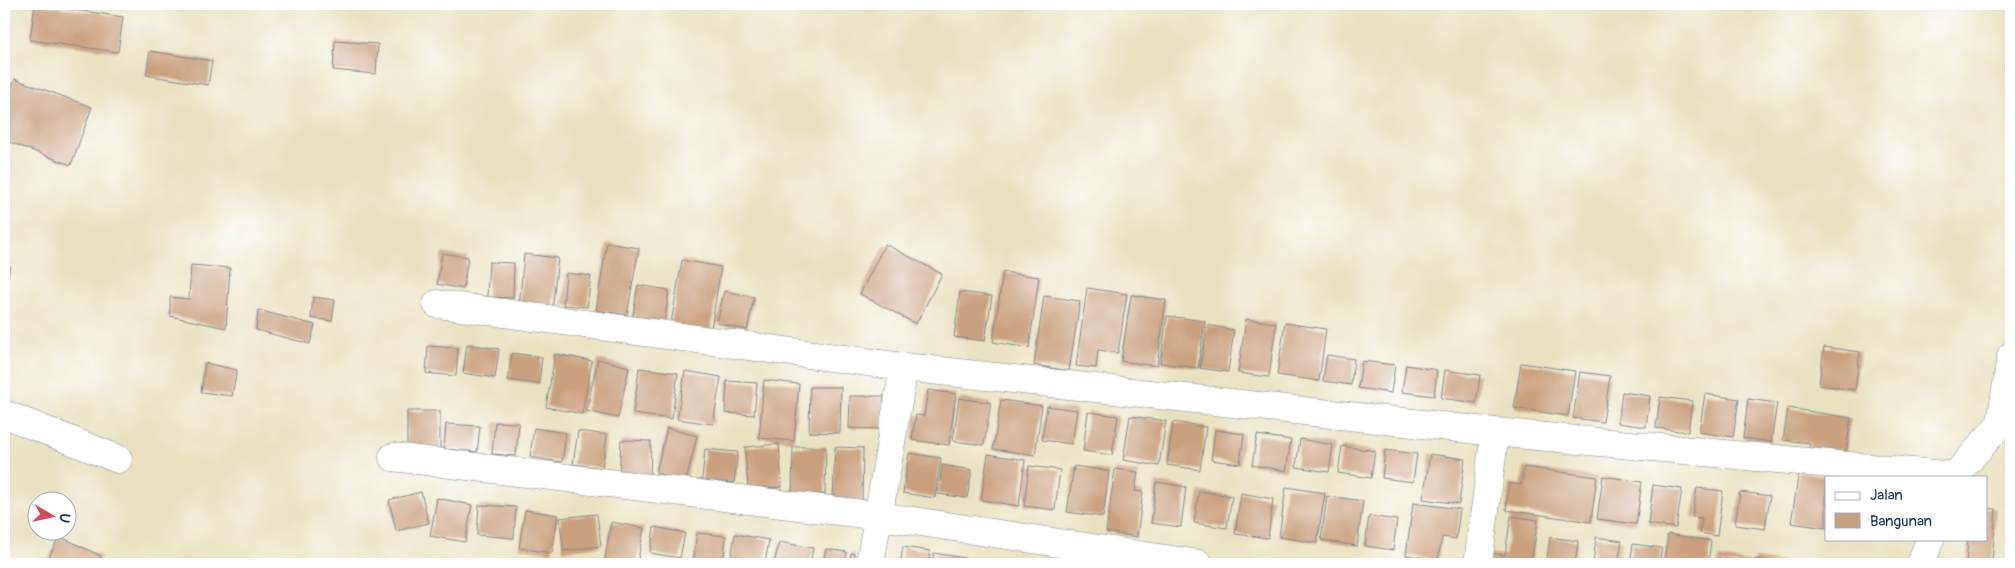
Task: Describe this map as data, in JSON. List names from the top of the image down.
{
  "legend": ["Jalan", "Bangunan"],
  "north": "right"
}
